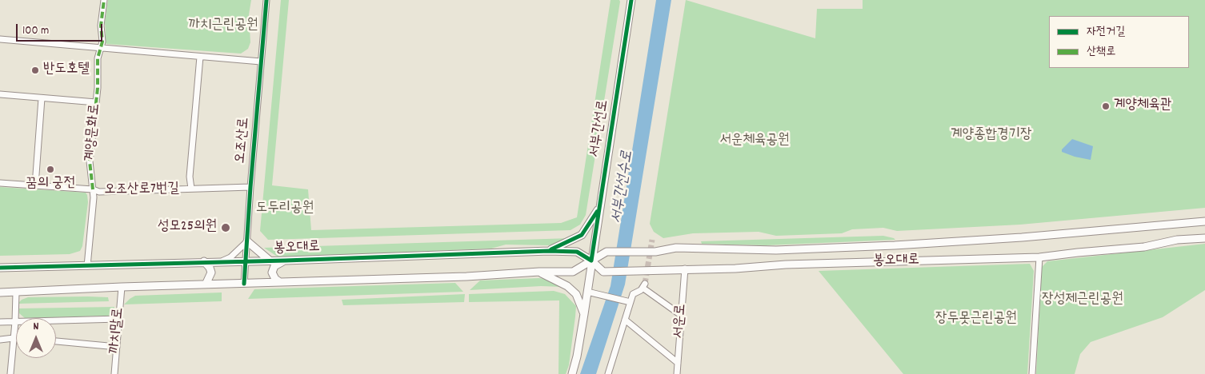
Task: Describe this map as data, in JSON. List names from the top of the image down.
{
  "streets": {
    "main road": ["서부간선로", "봉오대로"],
    "street": [
      "계양문화로",
      "오조산로",
      "오조산로7번길",
      "서운로",
      "까치말로"
    ]
  },
  "crossings": [
    ["서부간선로", "봉오대로"],
    ["계양문화로", "오조산로7번길"],
    ["계양문화로", "봉오대로"],
    ["오조산로", "오조산로7번길"],
    ["오조산로", "봉오대로"],
    ["봉오대로", "서운로"],
    ["봉오대로", "까치말로"]
  ],
  "water": ["서부간선수로"],
  "parks": [
    "까치근린공원",
    "계양종합경기장",
    "서운체육공원",
    "도두리공원",
    "장성제근린공원",
    "장두못근린공원"
  ],
  "places": [
    "반도호텔",
    "계양체육관",
    "꿈의 궁전",
    "성모25의원"
  ],
  "legend": ["자전거길", "산책로"],
  "scale_bar": "100 m",
  "north": "top"
}
